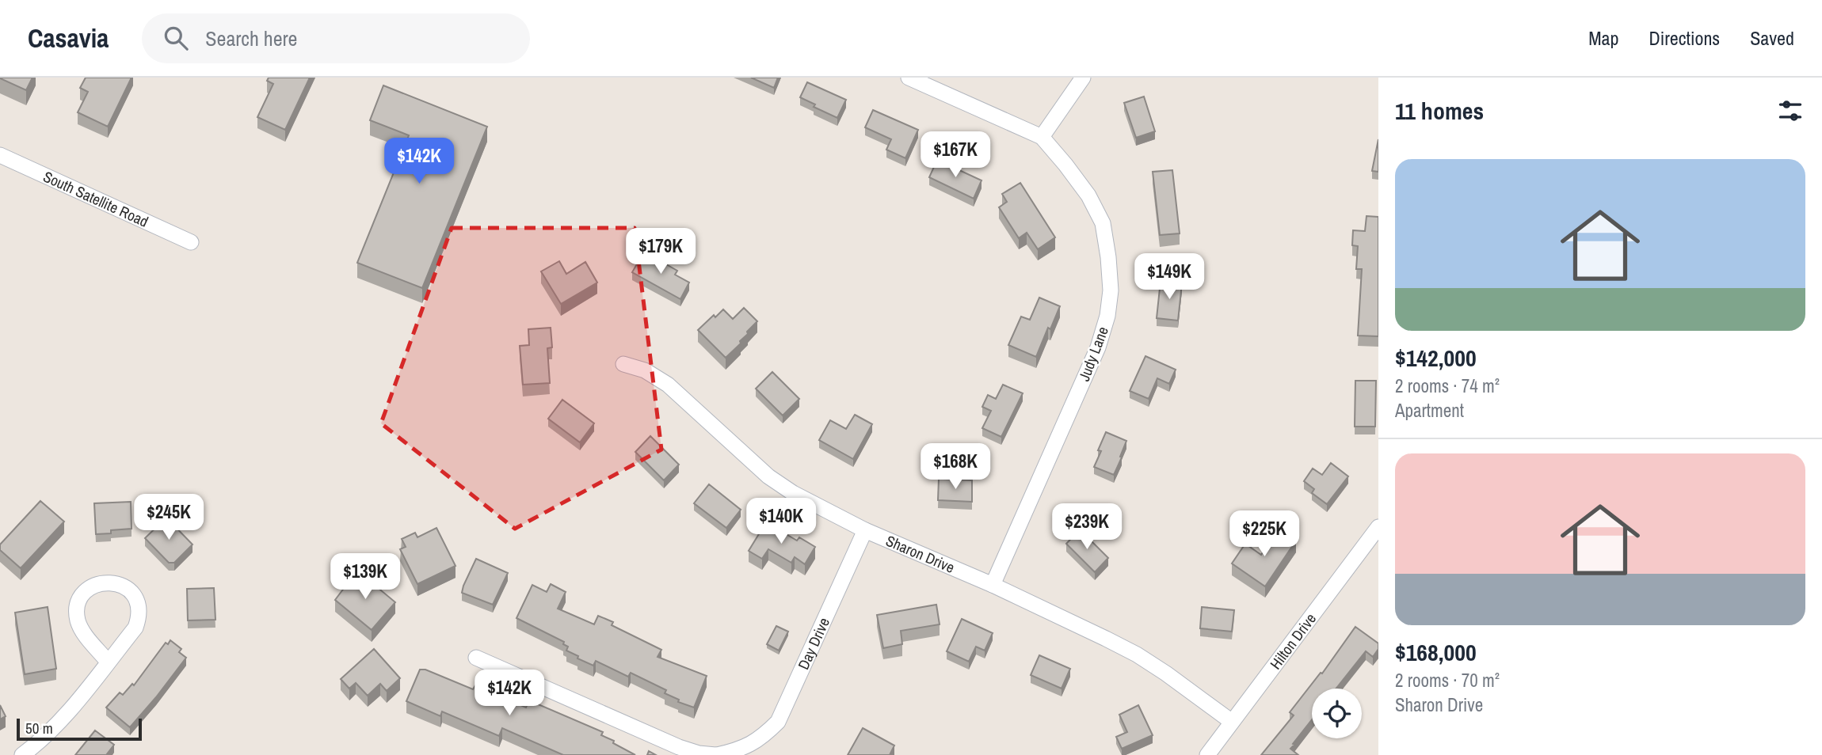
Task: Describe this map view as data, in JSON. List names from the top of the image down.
{
  "streets": {
    "street": [
      "South Satellite Road",
      "Judy Lane",
      "Sharon Drive",
      "Hilton Drive",
      "Day Drive"
    ]
  },
  "crossings": [
    ["Judy Lane", "Sharon Drive"],
    ["Sharon Drive", "Hilton Drive"],
    ["Sharon Drive", "Day Drive"]
  ],
  "scale_bar": "50 m",
  "page": {
    "header": "Casavia",
    "search": "Search here",
    "nav": ["Map", "Directions", "Saved"],
    "heading": "11 homes",
    "price": [
      "$167K",
      "$142K",
      "$179K",
      "$149K",
      "$168K",
      "$245K",
      "$140K",
      "$239K",
      "$225K",
      "$139K",
      "$142K"
    ],
    "list": [
      {
        "name": "$142,000",
        "note": "2 rooms · 74 m² · Apartment"
      },
      {
        "name": "$168,000",
        "note": "2 rooms · 70 m² · Sharon Drive"
      }
    ],
    "scale": "50 m"
  }
}
